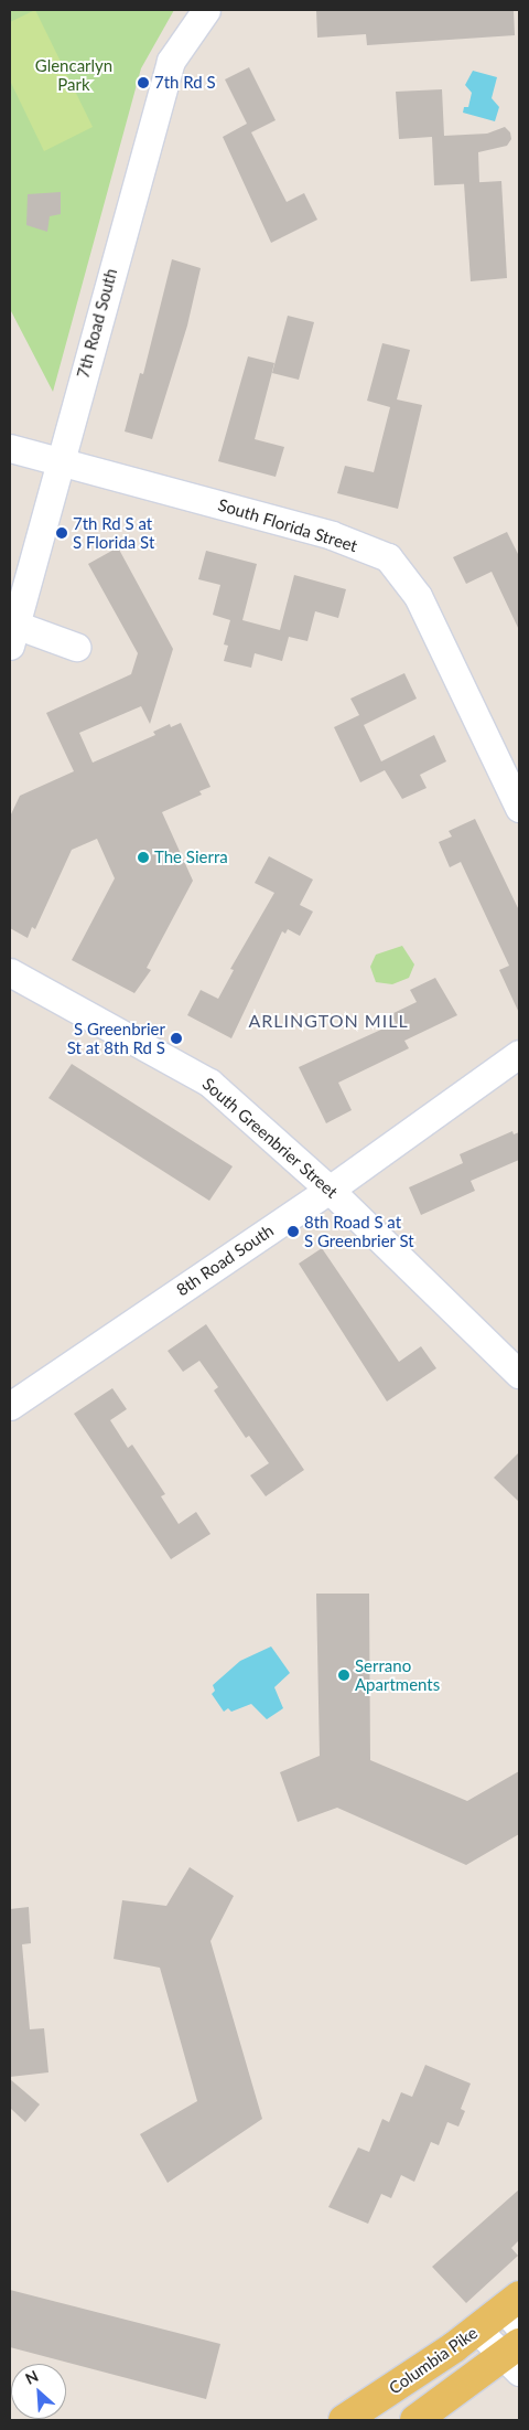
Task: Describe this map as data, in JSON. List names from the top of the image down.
{
  "streets": {
    "main road": ["Columbia Pike"],
    "street": [
      "7th Road South",
      "South Florida Street",
      "South Greenbrier Street",
      "8th Road South"
    ]
  },
  "crossings": [
    ["7th Road South", "South Florida Street"],
    ["South Greenbrier Street", "8th Road South"]
  ],
  "districts": ["ARLINGTON MILL"],
  "parks": ["Glencarlyn Park"],
  "places": [
    "7th Rd S",
    "7th Rd S at S Florida St",
    "The Sierra",
    "S Greenbrier St at 8th Rd S",
    "8th Road S at S Greenbrier St",
    "Serrano Apartments"
  ],
  "north": "top left"
}
